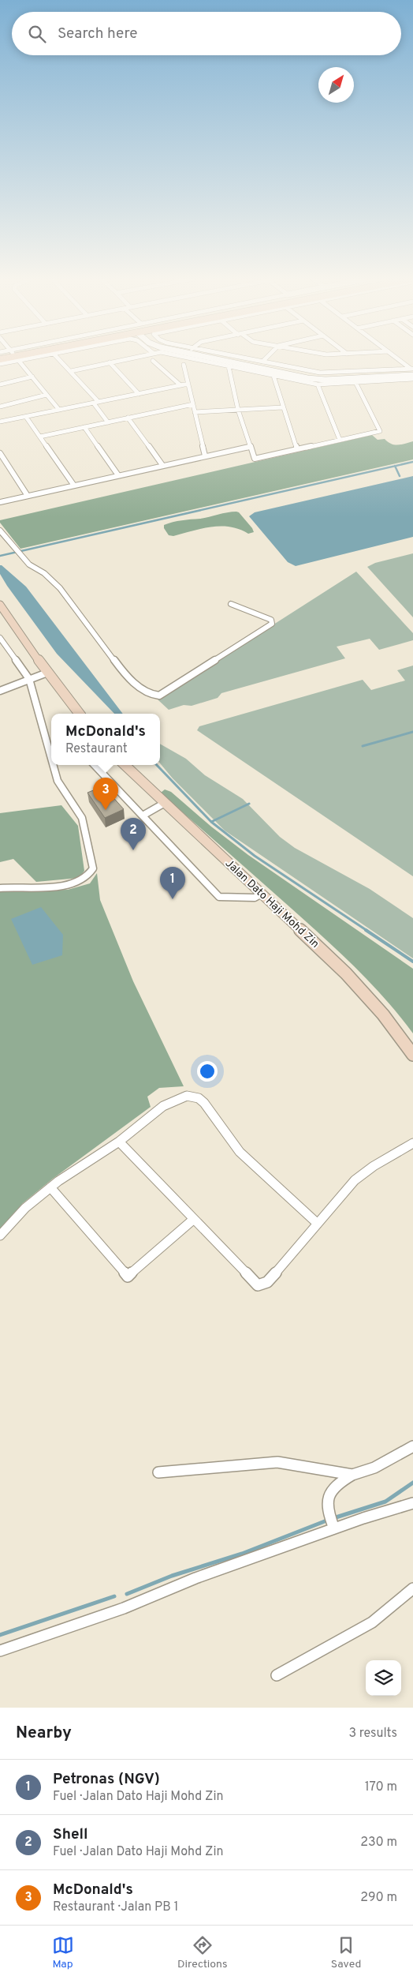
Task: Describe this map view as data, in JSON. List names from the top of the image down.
{
  "streets": {
    "main road": ["Jalan Dato Haji Mohd Zin"]
  },
  "north": "top right",
  "page": {
    "search": "Search here",
    "popup": ["McDonald's", "Restaurant"],
    "pins": ["3", "2", "1"],
    "heading": ["Nearby", "3 results"],
    "list": [
      {
        "mark": "1",
        "name": "Petronas (NGV)",
        "note": "Fuel · Jalan Dato Haji Mohd Zin",
        "value": "170 m"
      },
      {
        "mark": "2",
        "name": "Shell",
        "note": "Fuel · Jalan Dato Haji Mohd Zin",
        "value": "230 m"
      },
      {
        "mark": "3",
        "name": "McDonald's",
        "note": "Restaurant · Jalan PB 1",
        "value": "290 m"
      }
    ],
    "nav": ["Map", "Directions", "Saved"]
  }
}
